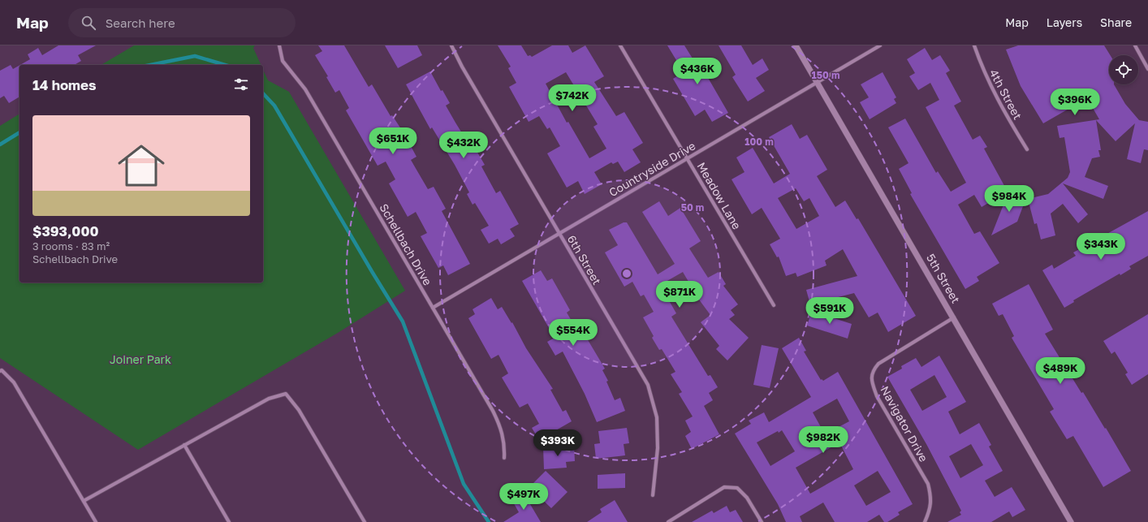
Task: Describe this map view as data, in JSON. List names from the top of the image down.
{
  "streets": {
    "street": [
      "4th Street",
      "Countryside Drive",
      "Meadow Lane",
      "Schellbach Drive",
      "6th Street",
      "5th Street",
      "Navigator Drive"
    ]
  },
  "crossings": [
    ["Countryside Drive", "Meadow Lane"],
    ["Countryside Drive", "Schellbach Drive"],
    ["Countryside Drive", "6th Street"],
    ["Countryside Drive", "5th Street"],
    ["5th Street", "Navigator Drive"]
  ],
  "parks": ["Joiner Park"],
  "page": {
    "header": "Map",
    "search": "Search here",
    "nav": ["Map", "Layers", "Share"],
    "price": [
      "$436K",
      "$742K",
      "$396K",
      "$651K",
      "$432K",
      "$984K",
      "$343K",
      "$871K",
      "$591K",
      "$554K",
      "$489K",
      "$982K",
      "$393K",
      "$497K"
    ],
    "heading": "14 homes",
    "list": [
      {
        "name": "$393,000",
        "note": "3 rooms · 83 m² · Schellbach Drive"
      }
    ]
  },
  "rings": ["150 m", "100 m", "50 m"]
}
